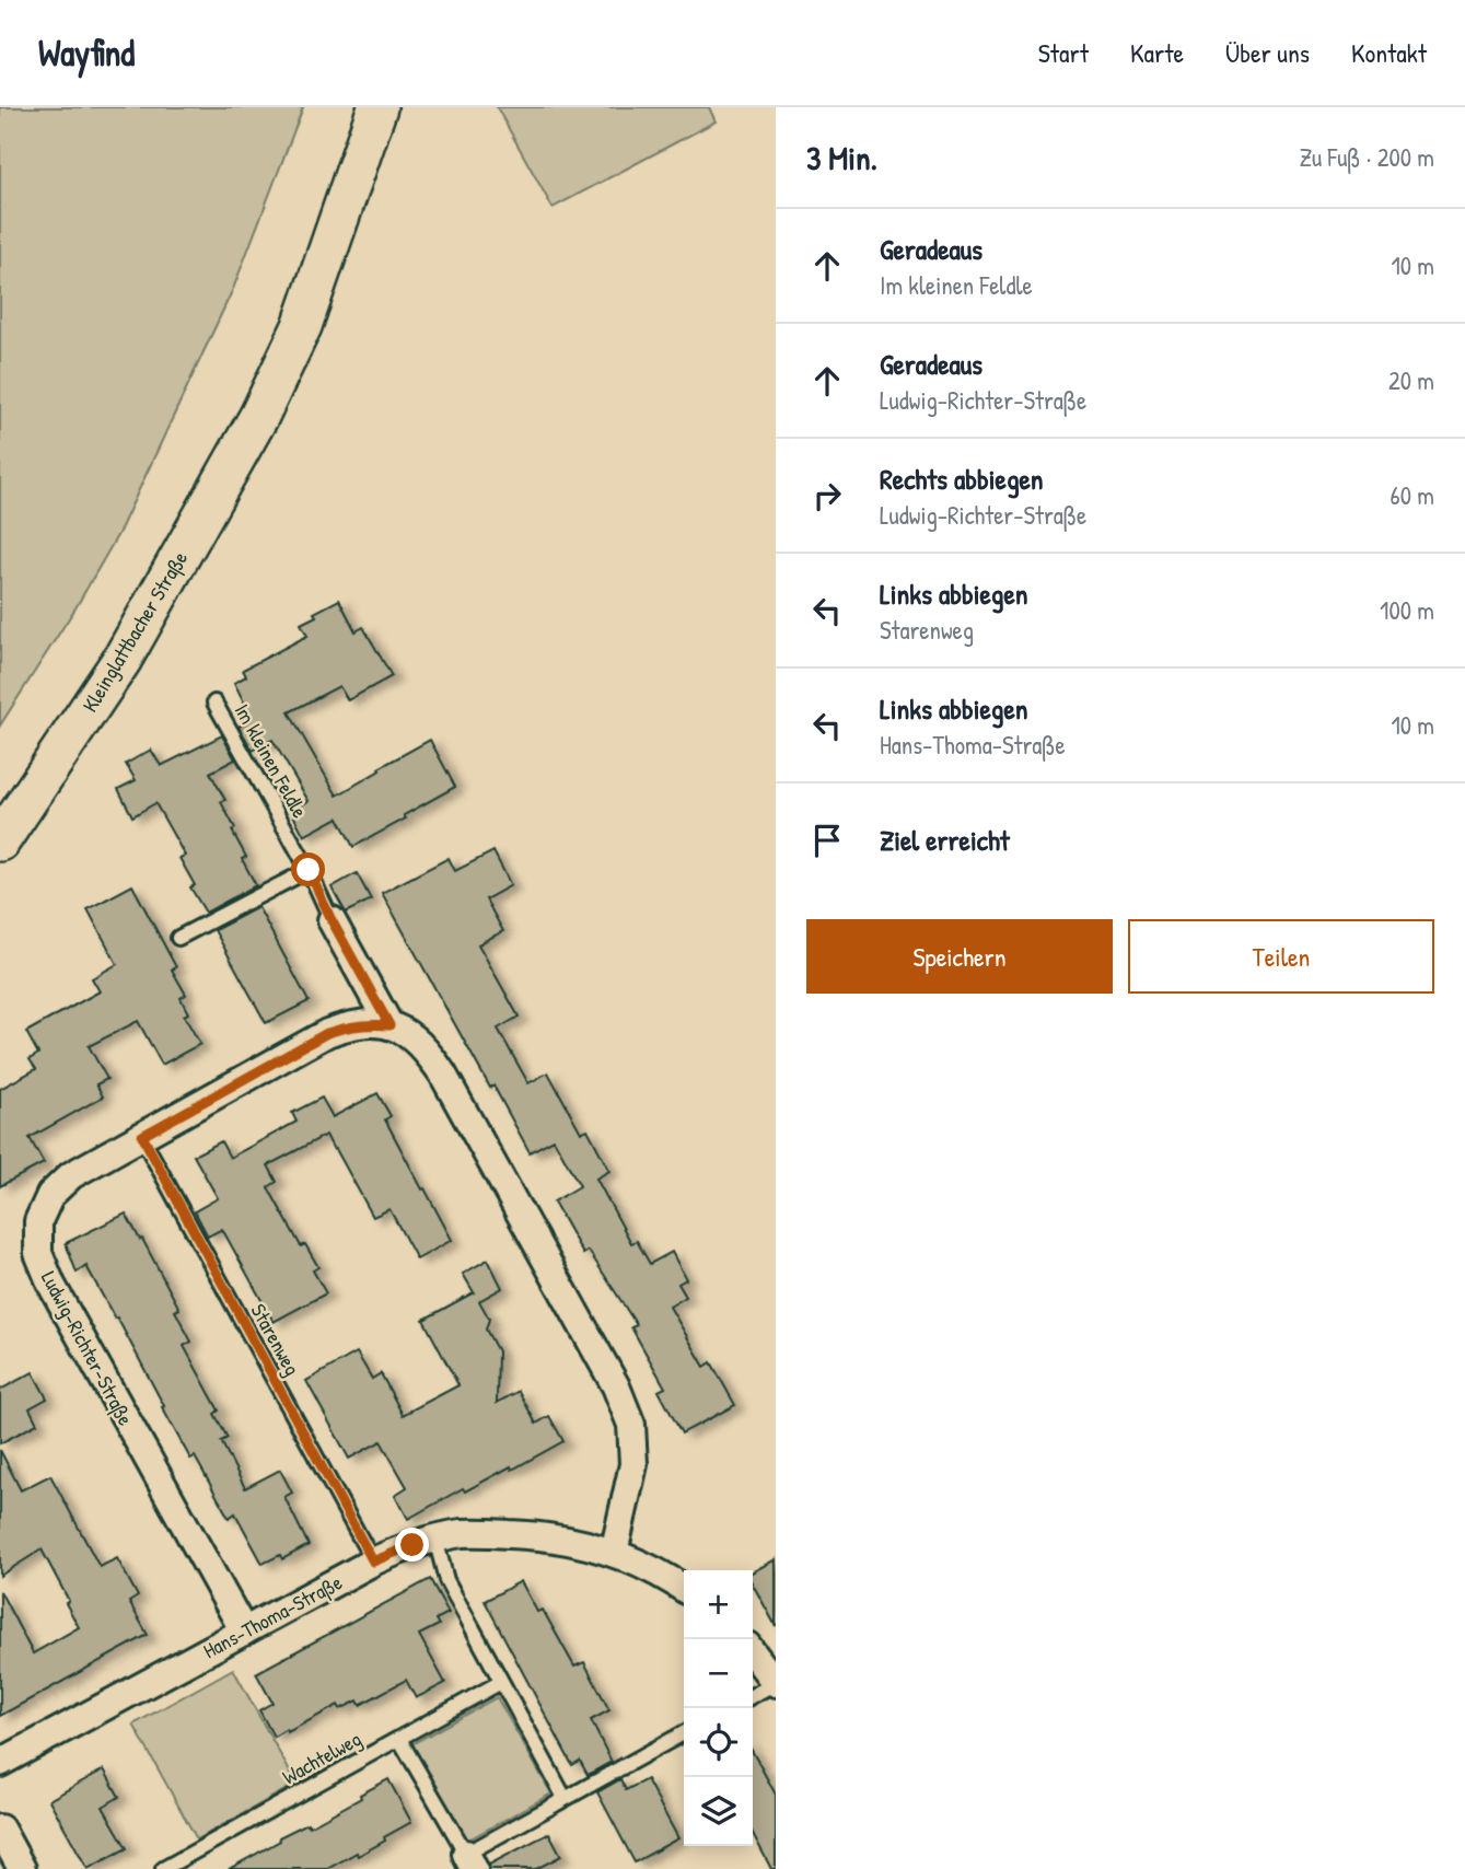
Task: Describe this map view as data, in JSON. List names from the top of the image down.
{
  "streets": {
    "main road": ["Kleinglattbacher Straße"],
    "street": ["Ludwig-Richter-Straße", "Hans-Thoma-Straße"],
    "lane": ["Im kleinen Feldle", "Starenweg", "Wachtelweg"]
  },
  "crossings": [
    ["Starenweg", "Ludwig-Richter-Straße"],
    ["Starenweg", "Hans-Thoma-Straße"],
    ["Ludwig-Richter-Straße", "Hans-Thoma-Straße"]
  ],
  "page": {
    "header": "Wayfind",
    "nav": [
      "Start",
      "Karte",
      "Über uns",
      "Kontakt"
    ],
    "heading": ["3 Min.", "Zu Fuß · 200 m"],
    "list": [
      ["Geradeaus", "Im kleinen Feldle", "10 m"],
      ["Geradeaus", "Ludwig-Richter-Straße", "20 m"],
      ["Rechts abbiegen", "Ludwig-Richter-Straße", "60 m"],
      ["Links abbiegen", "Starenweg", "100 m"],
      ["Links abbiegen", "Hans-Thoma-Straße", "10 m"],
      "Ziel erreicht"
    ],
    "buttons": ["Speichern", "Teilen"],
    "map_buttons": ["+", "−"]
  }
}
